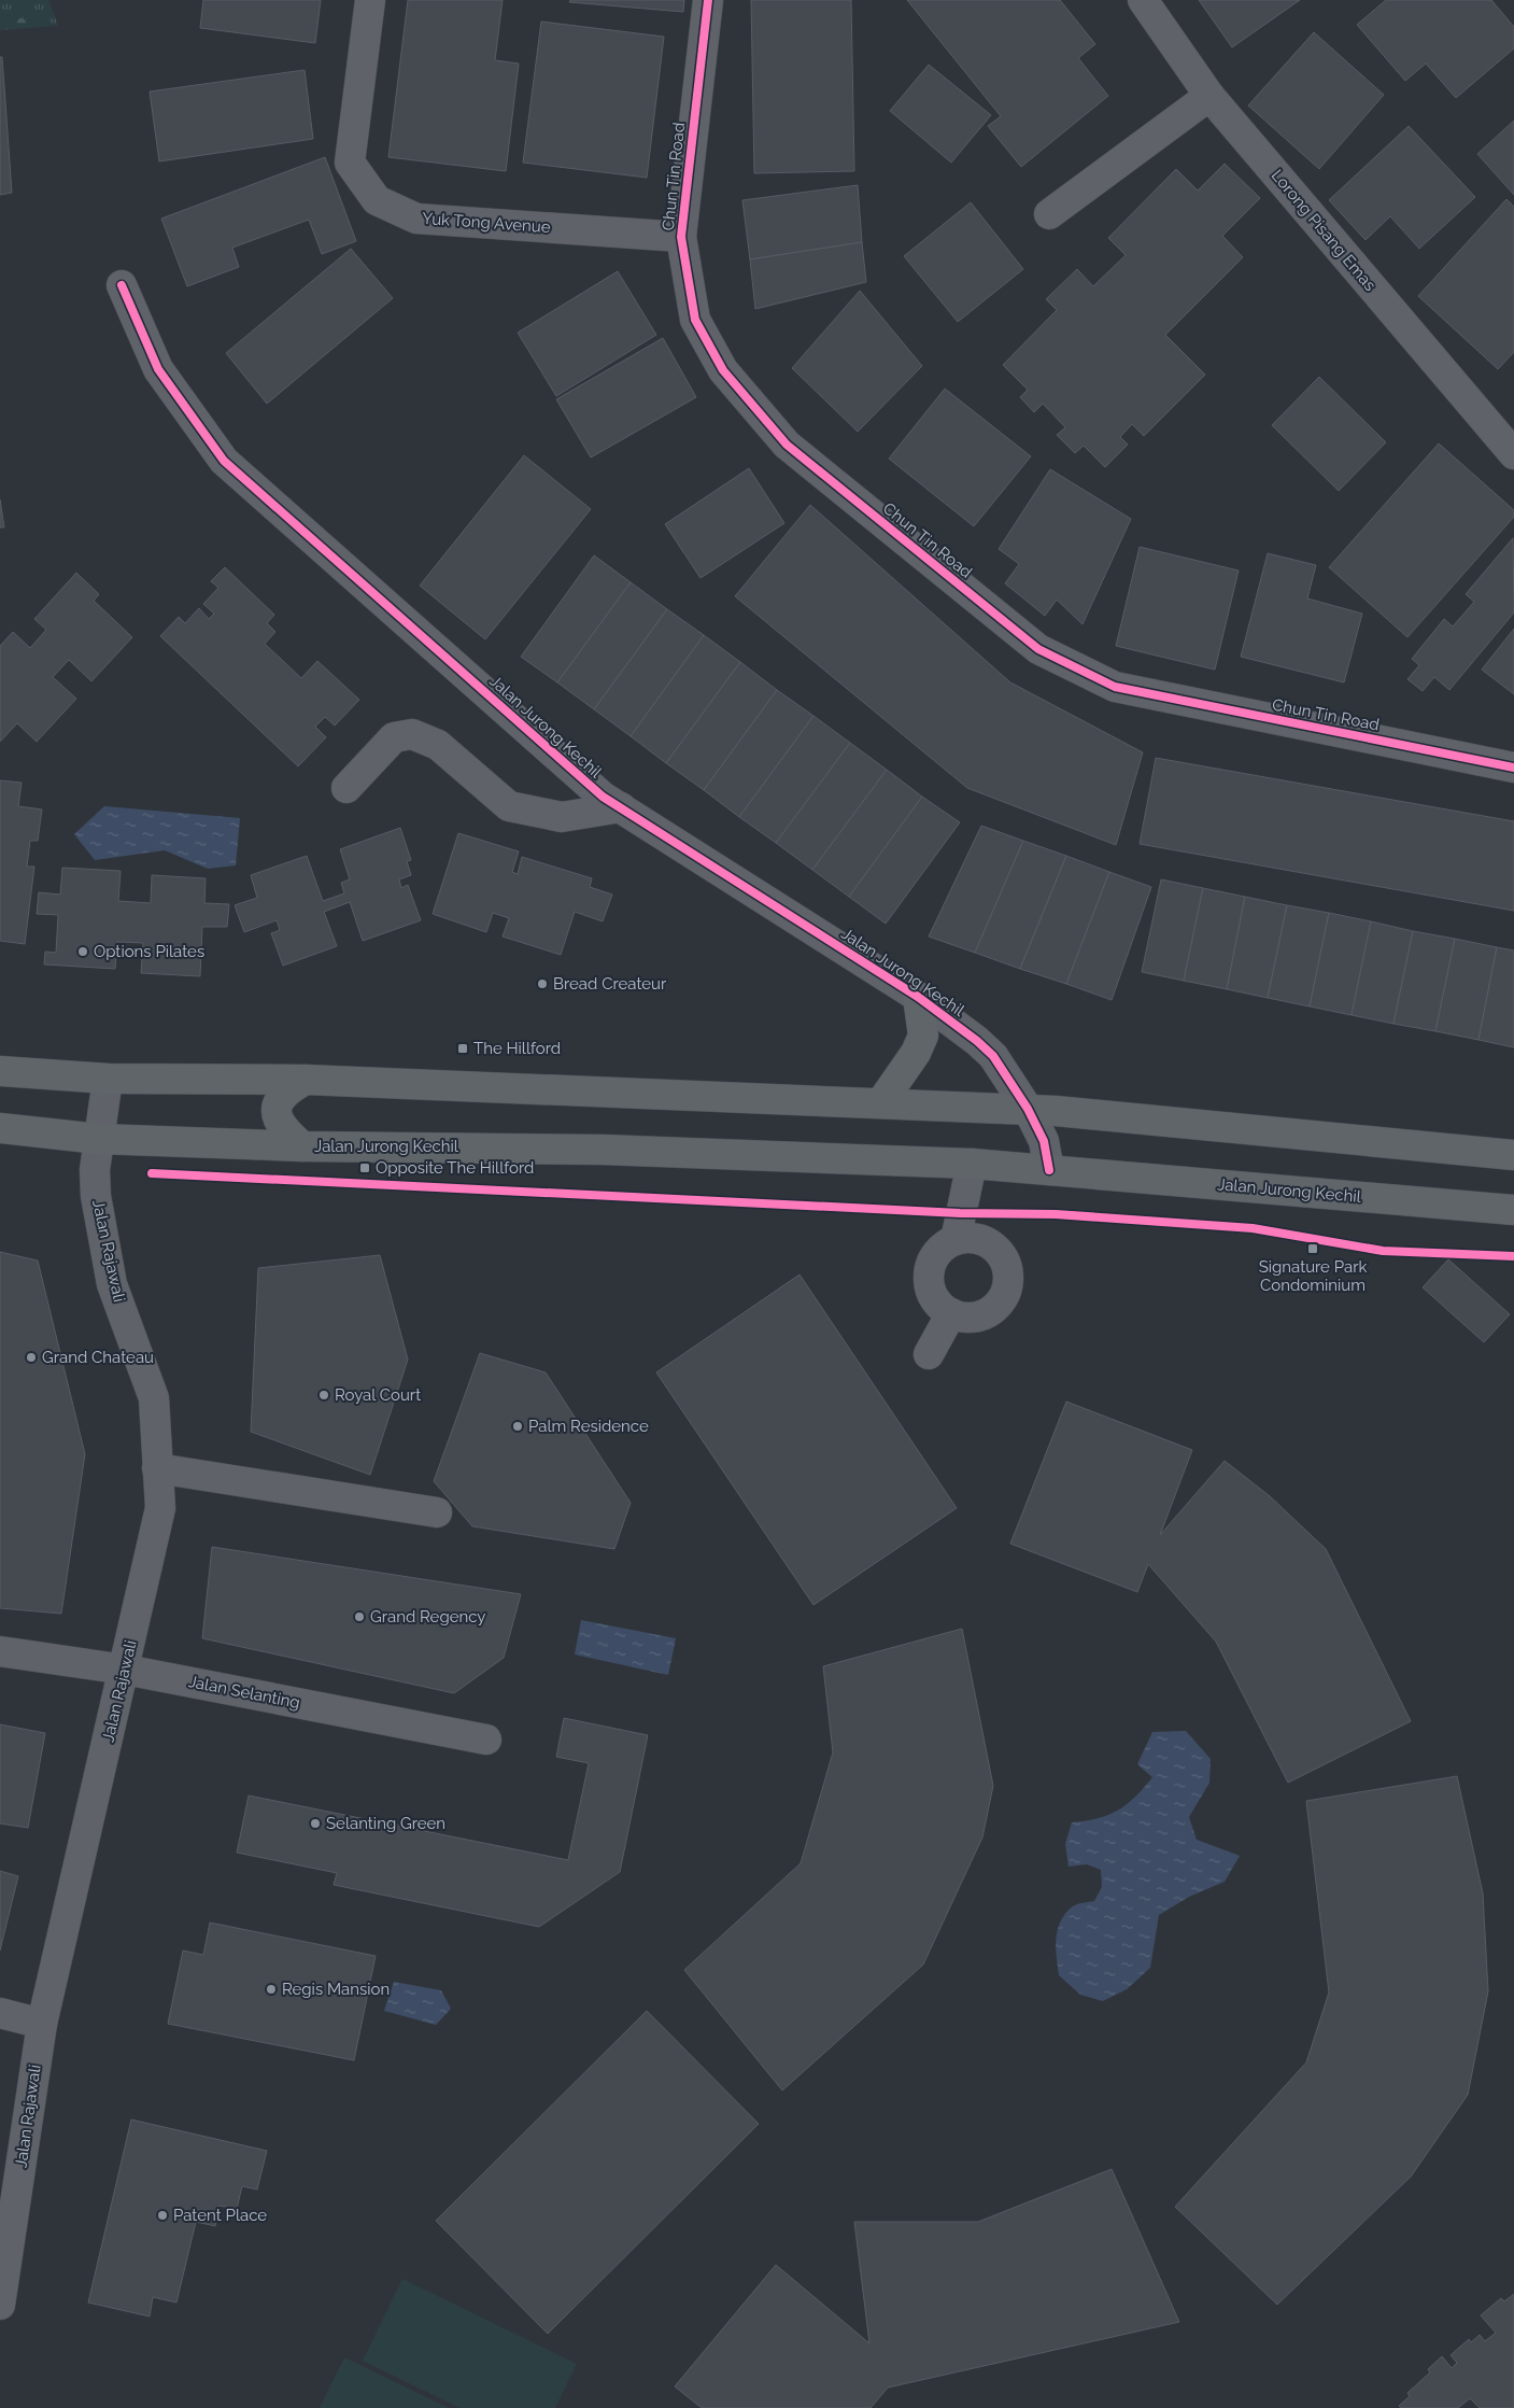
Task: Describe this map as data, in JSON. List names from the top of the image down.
{
  "streets": {
    "main road": ["Jalan Jurong Kechil"],
    "street": [
      "Chun Tin Road",
      "Yuk Tong Avenue",
      "Lorong Pisang Emas",
      "Jalan Rajawali",
      "Jalan Selanting"
    ]
  },
  "crossings": [
    ["Chun Tin Road", "Yuk Tong Avenue"],
    ["Jalan Jurong Kechil", "Jalan Rajawali"],
    ["Jalan Rajawali", "Jalan Selanting"]
  ],
  "places": {
    "other": [
      "Options Pilates",
      "Bread Createur",
      "Grand Chateau",
      "Royal Court",
      "Palm Residence",
      "Grand Regency",
      "Selanting Green",
      "Regis Mansion",
      "Patent Place"
    ],
    "transit": ["The Hillford", "Opposite The Hillford", "Signature Park Condominium"]
  }
}
